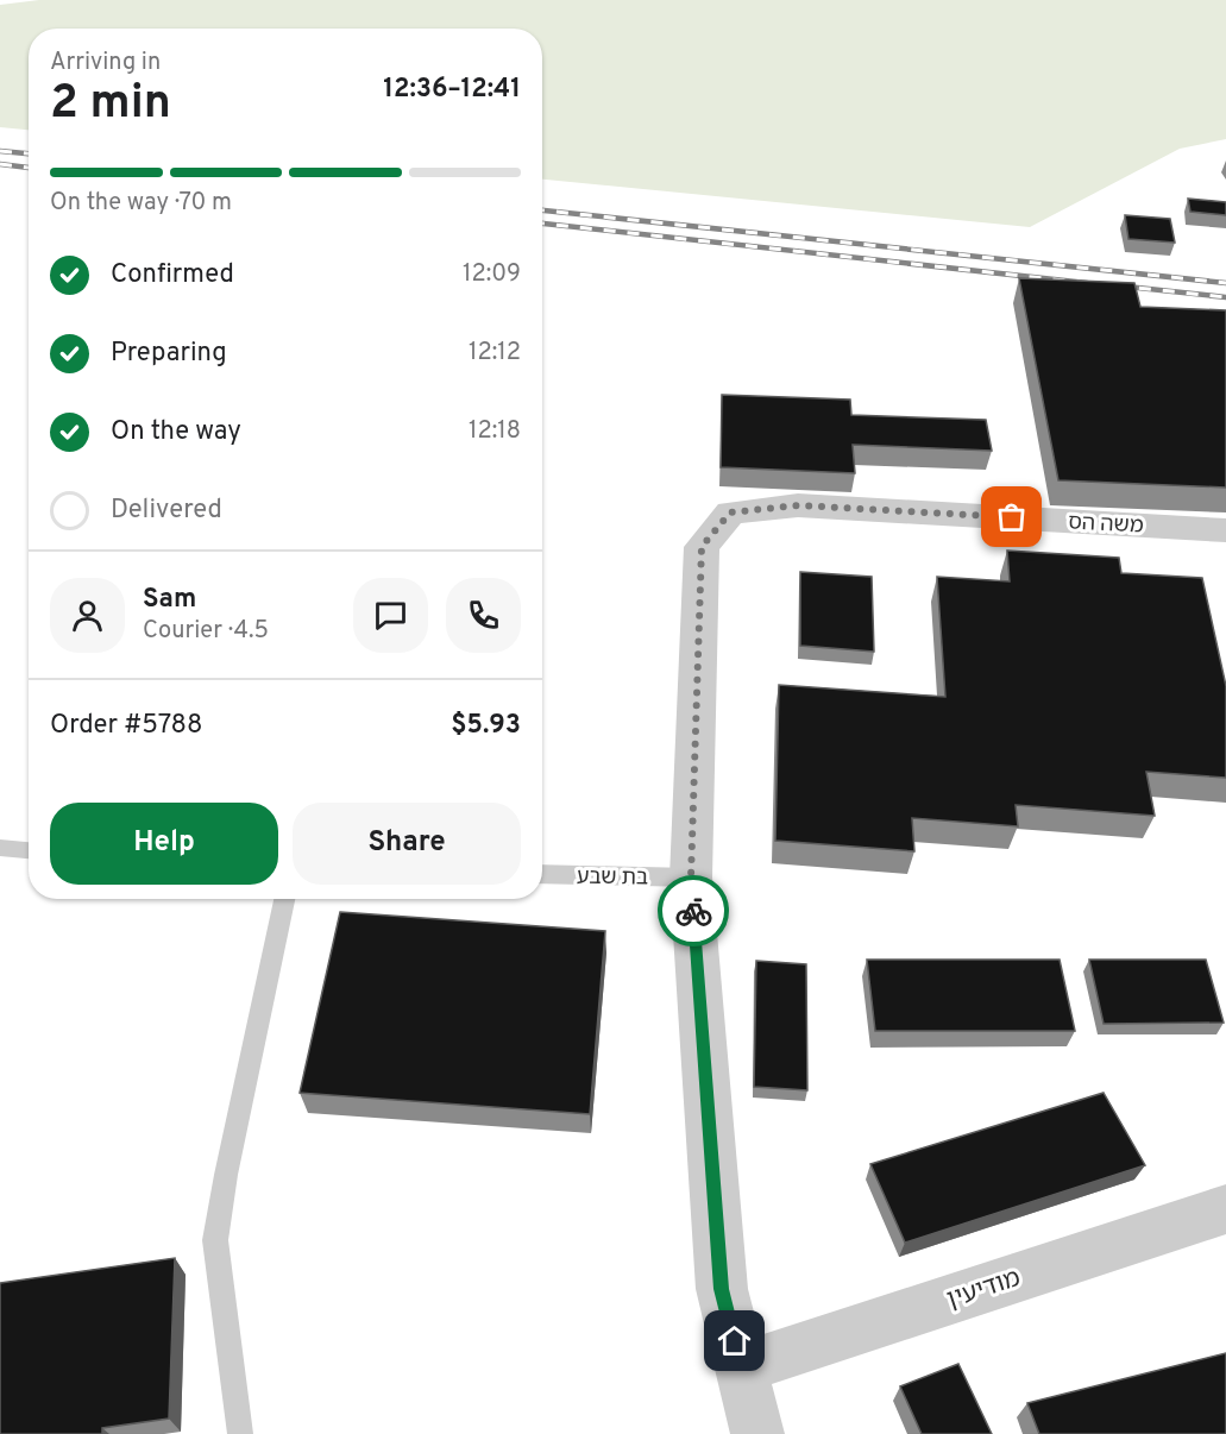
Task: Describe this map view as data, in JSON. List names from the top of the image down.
{
  "streets": {
    "street": ["משה הס", "מודיעין"],
    "lane": ["בת שבע"]
  },
  "crossings": [
    ["משה הס", "בת שבע"]
  ],
  "page": {
    "heading": ["2 min", "Arriving in", "12:36–12:41"],
    "panel": [
      "Sam",
      "Courier · 4.5",
      "Order #5788",
      "$5.93"
    ],
    "bar": "On the way · 70 m",
    "list": [
      ["Confirmed", "12:09"],
      ["Preparing", "12:12"],
      ["On the way", "12:18"],
      "Delivered"
    ],
    "buttons": ["Help", "Share"]
  }
}
